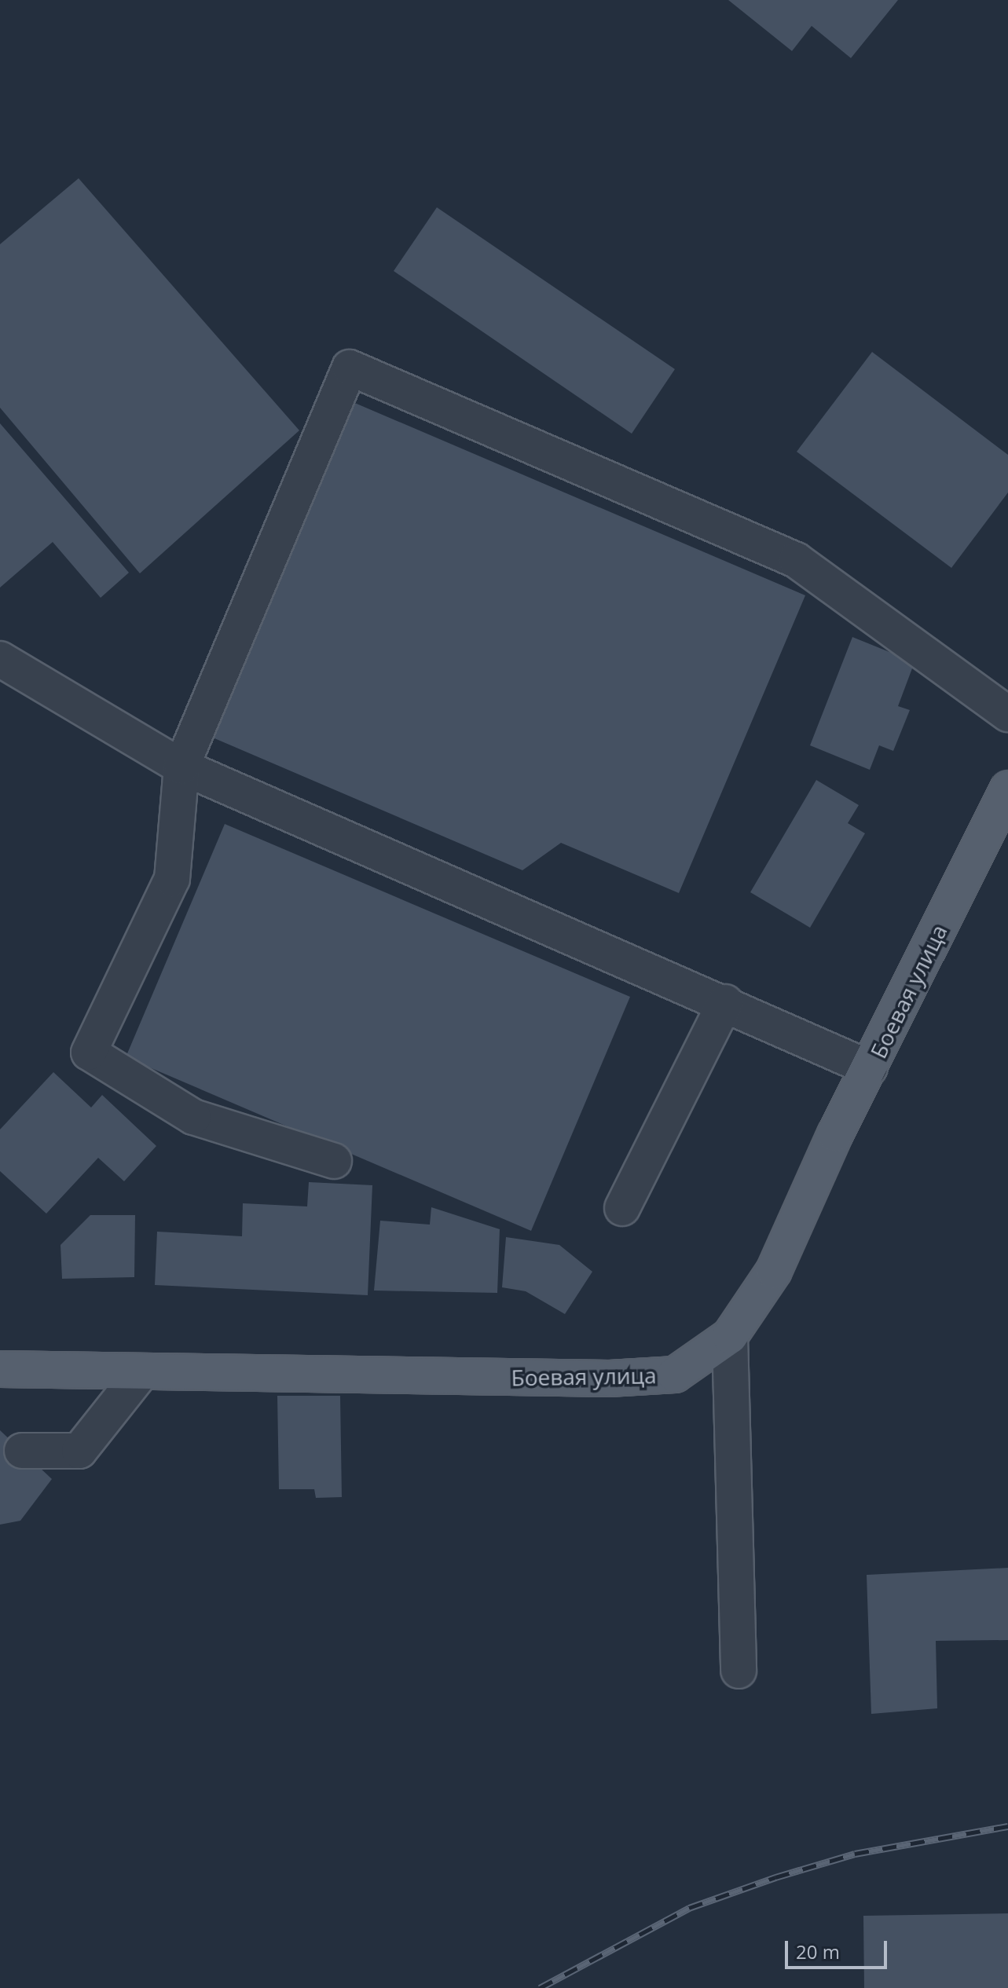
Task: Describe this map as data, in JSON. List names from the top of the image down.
{
  "streets": {
    "main road": ["Боевая улица"]
  },
  "scale_bar": "20 m"
}
